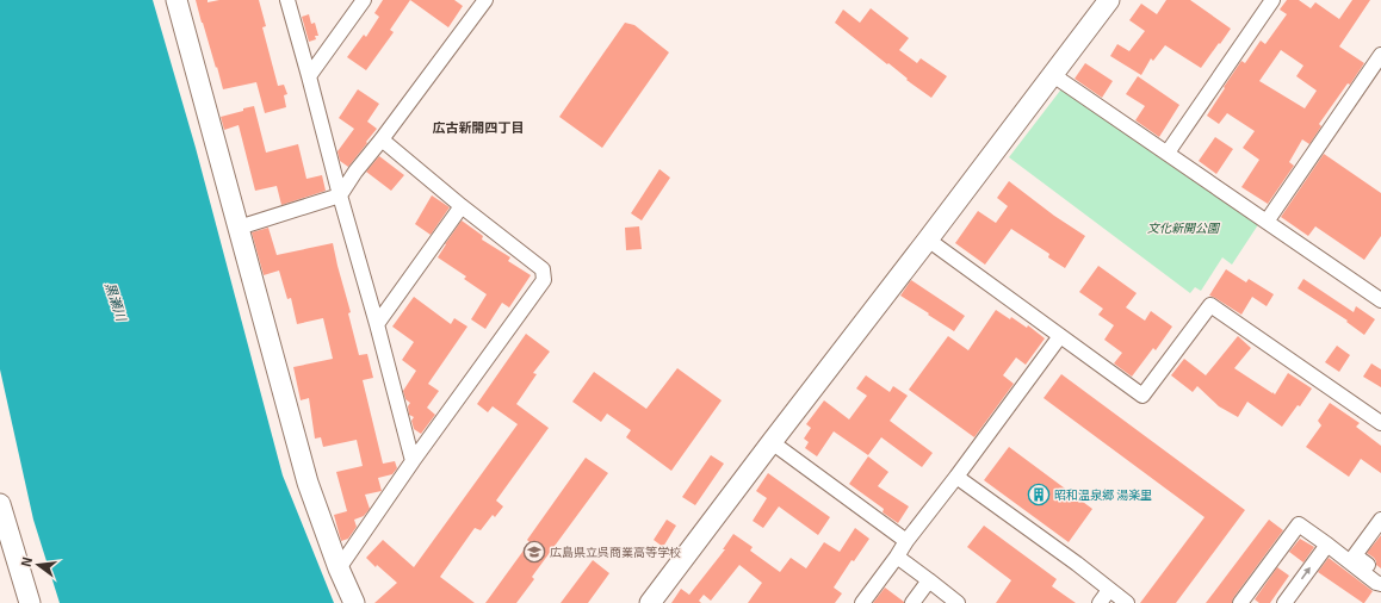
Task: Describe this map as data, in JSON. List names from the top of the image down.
{
  "districts": ["広古新開四丁目"],
  "water": ["黒瀬川"],
  "parks": ["文化新開公園"],
  "places": {
    "building": ["昭和温泉郷 湯楽里"],
    "school or university": ["広島県立呉商業高等学校"]
  },
  "north": "left"
}
